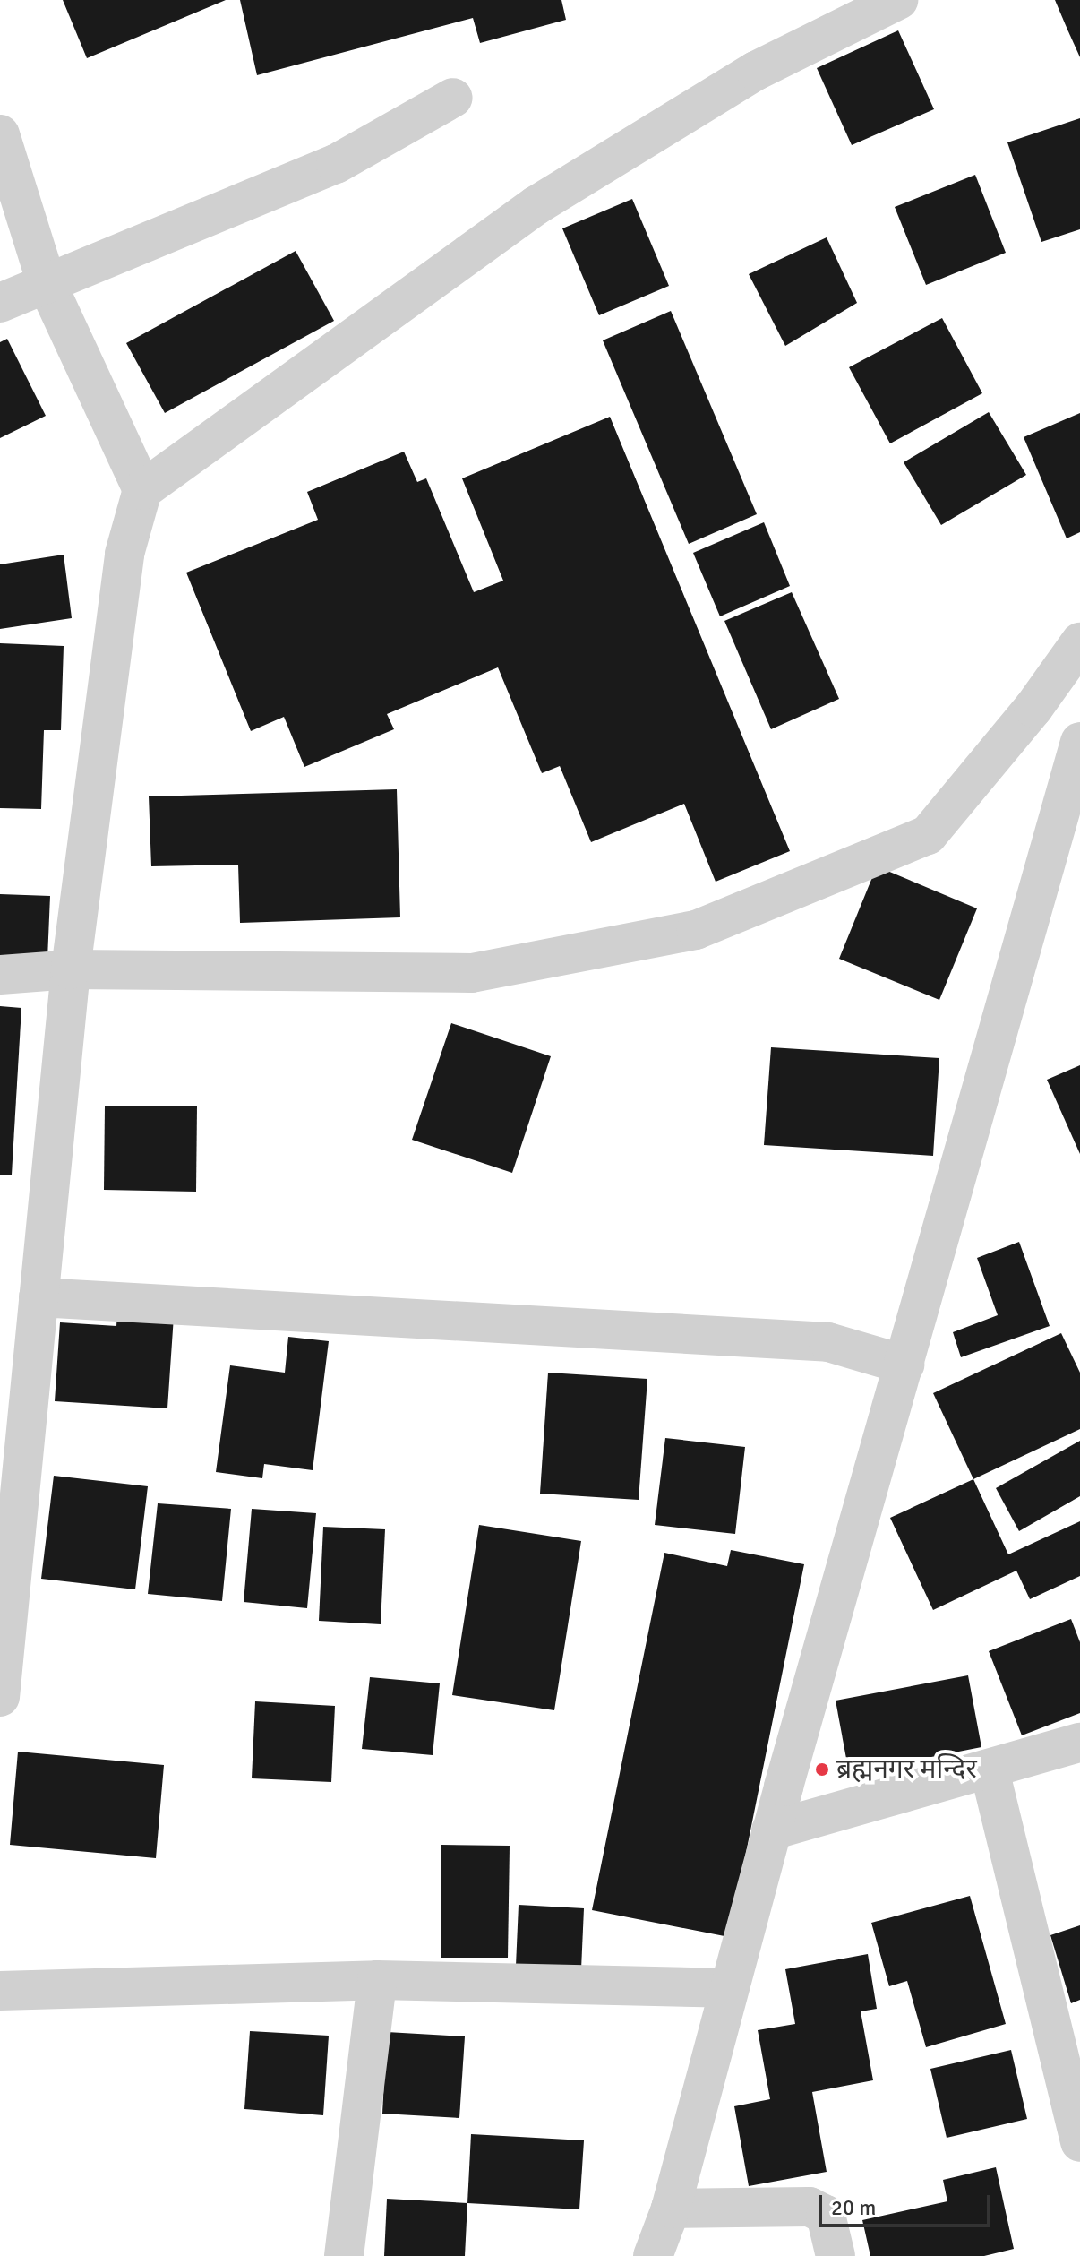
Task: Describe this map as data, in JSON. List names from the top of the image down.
{
  "places": ["ब्रह्मनगर मन्दिर"],
  "scale_bar": "20 m"
}
